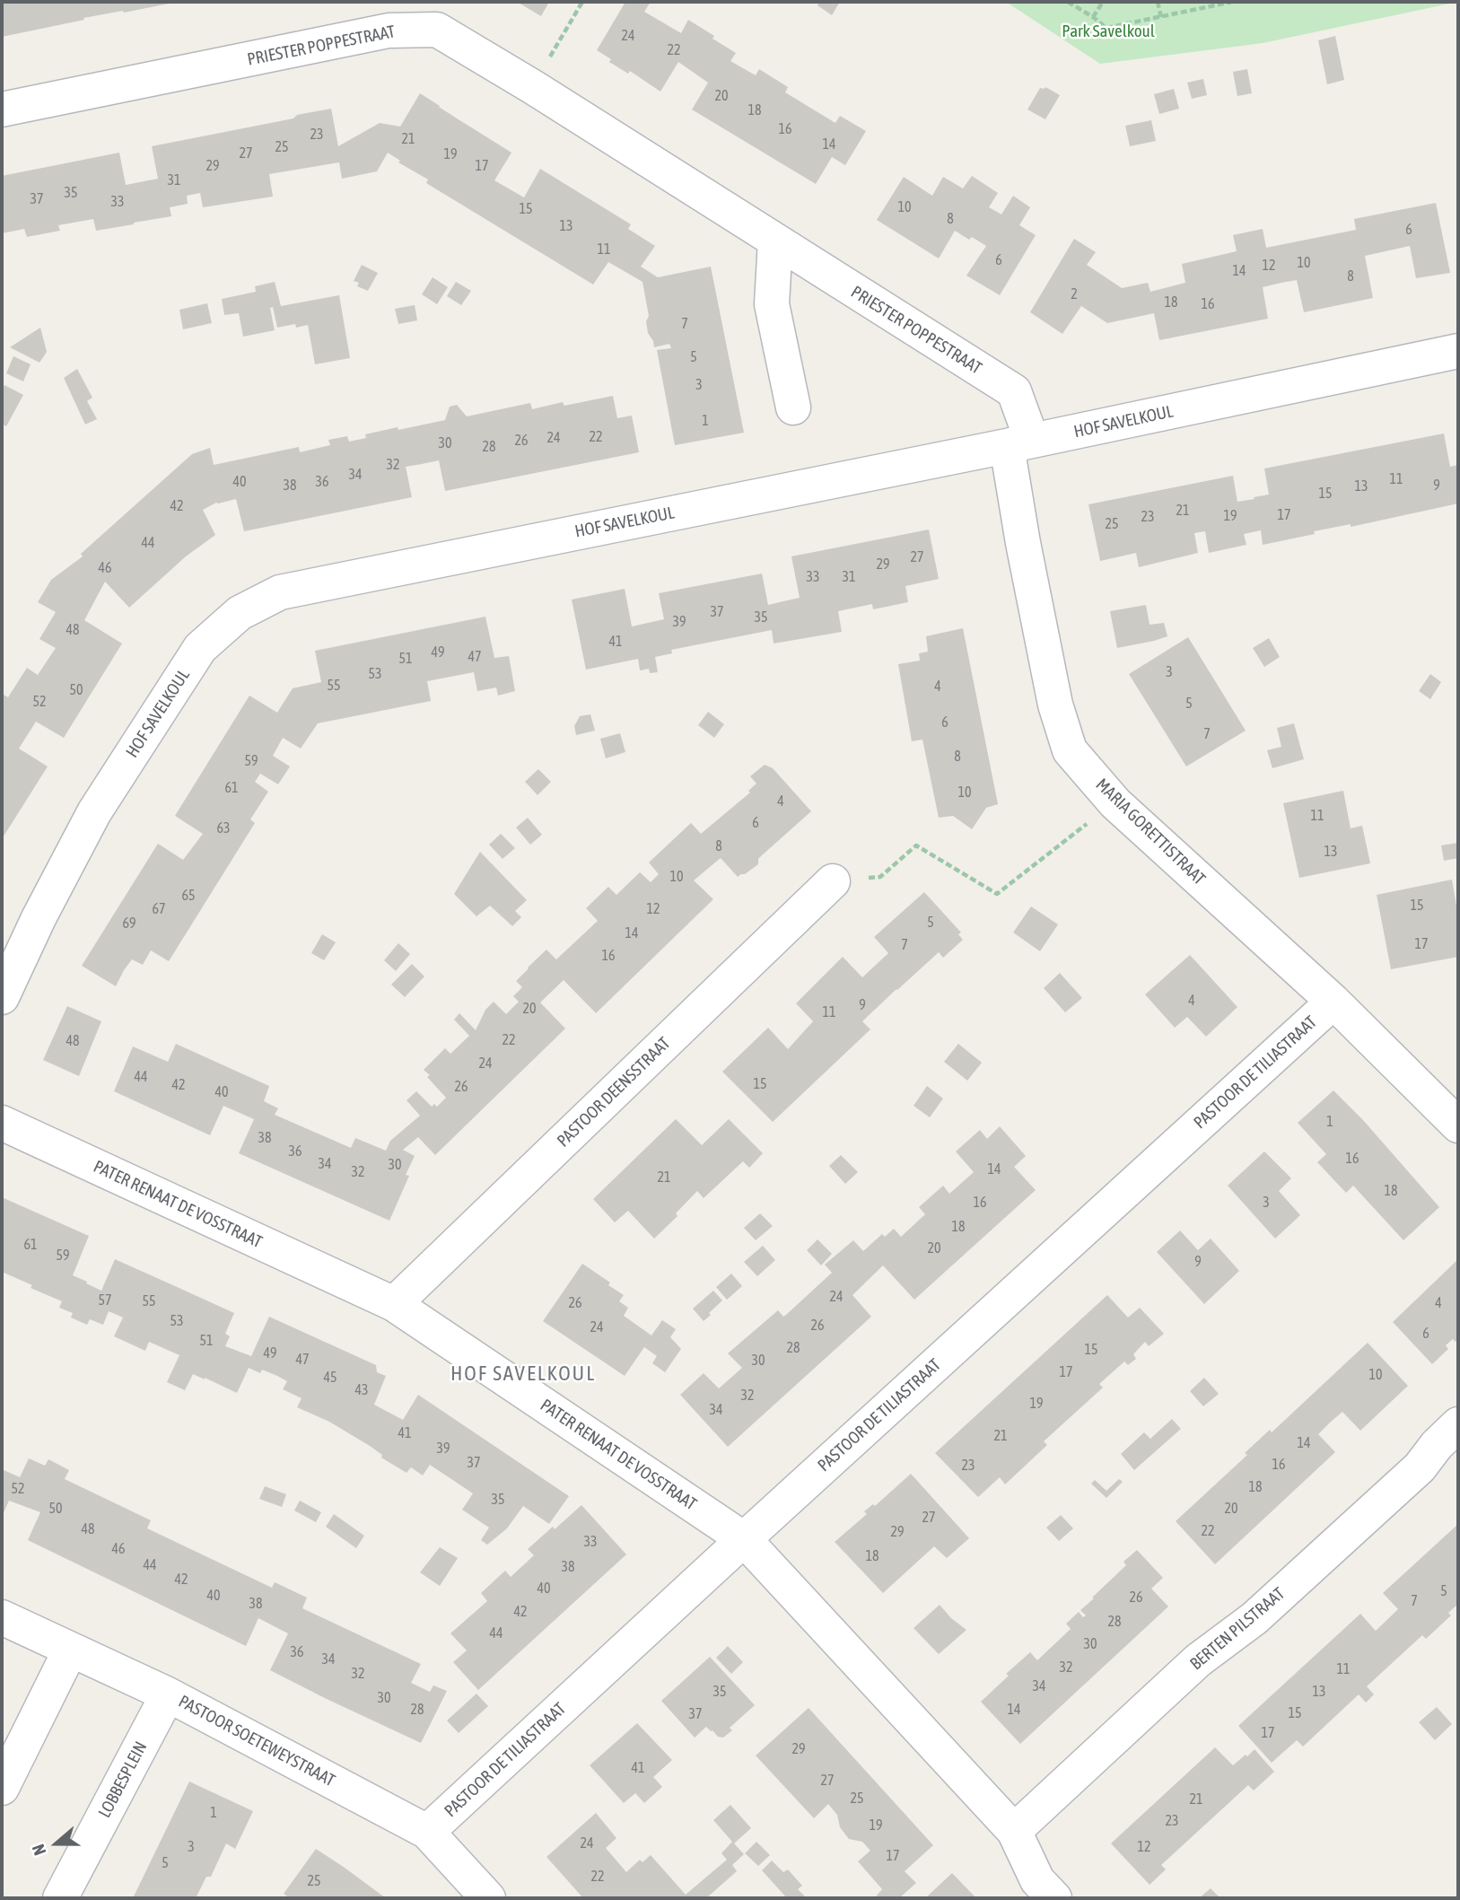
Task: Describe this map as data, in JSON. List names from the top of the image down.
{
  "streets": {
    "street": [
      "PRIESTER POPPESTRAAT",
      "HOF SAVELKOUL",
      "MARIA GORETTISTRAAT",
      "PASTOOR DE TILIASTRAAT",
      "PASTOOR DEENSSTRAAT",
      "PATER RENAAT DE VOSSTRAAT",
      "BERTEN PILSTRAAT",
      "PASTOOR SOETEWEYSTRAAT",
      "LOBBESPLEIN"
    ]
  },
  "crossings": [
    ["PRIESTER POPPESTRAAT", "HOF SAVELKOUL"],
    ["PRIESTER POPPESTRAAT", "MARIA GORETTISTRAAT"],
    ["HOF SAVELKOUL", "MARIA GORETTISTRAAT"],
    ["MARIA GORETTISTRAAT", "PASTOOR DE TILIASTRAAT"],
    ["PASTOOR DE TILIASTRAAT", "PATER RENAAT DE VOSSTRAAT"],
    ["PASTOOR DE TILIASTRAAT", "PASTOOR SOETEWEYSTRAAT"],
    ["PASTOOR DEENSSTRAAT", "PATER RENAAT DE VOSSTRAAT"],
    ["PATER RENAAT DE VOSSTRAAT", "BERTEN PILSTRAAT"],
    ["PASTOOR SOETEWEYSTRAAT", "LOBBESPLEIN"]
  ],
  "districts": ["HOF SAVELKOUL"],
  "parks": ["Park Savelkoul"],
  "house_numbers": [
    "24",
    "22",
    "20",
    "18",
    "16",
    "23",
    "21",
    "14",
    "25",
    "27",
    "19",
    "29",
    "17",
    "31",
    "35",
    "37",
    "33",
    "10",
    "15",
    "8",
    "13",
    "6",
    "11",
    "6",
    "10",
    "12",
    "14",
    "8",
    "2",
    "18",
    "16",
    "7",
    "5",
    "3",
    "1",
    "22",
    "24",
    "26",
    "30",
    "28",
    "32",
    "34",
    "11",
    "40",
    "36",
    "38",
    "9",
    "13",
    "15",
    "42",
    "21",
    "17",
    "19",
    "23",
    "25",
    "44",
    "27",
    "29",
    "46",
    "33",
    "31",
    "37",
    "35",
    "39",
    "48",
    "41",
    "49",
    "47",
    "51",
    "3",
    "53",
    "55",
    "4",
    "50",
    "52",
    "5",
    "6",
    "7",
    "8",
    "59",
    "61",
    "10",
    "4",
    "11",
    "6",
    "63",
    "8",
    "13",
    "10",
    "65",
    "15",
    "67",
    "12",
    "5",
    "69",
    "14",
    "17",
    "7",
    "16",
    "4",
    "9",
    "20",
    "11",
    "22",
    "48",
    "24",
    "44",
    "15",
    "42",
    "26",
    "40",
    "1",
    "38",
    "36",
    "16",
    "34",
    "30",
    "14",
    "32",
    "21",
    "18",
    "16",
    "3",
    "18",
    "61",
    "20",
    "59",
    "9",
    "24",
    "57",
    "55",
    "26",
    "4",
    "53",
    "26",
    "24",
    "6",
    "51",
    "28",
    "15",
    "49",
    "47",
    "30",
    "17",
    "10",
    "45",
    "43",
    "32",
    "19",
    "34",
    "41",
    "21",
    "14",
    "39",
    "37",
    "16",
    "23",
    "18",
    "52",
    "35",
    "50",
    "20",
    "27",
    "48",
    "22",
    "29",
    "33",
    "46",
    "18",
    "44",
    "38",
    "42",
    "40",
    "5",
    "40",
    "26",
    "7",
    "38",
    "42",
    "28",
    "44",
    "30",
    "36",
    "34",
    "32",
    "11",
    "32",
    "34",
    "35",
    "13",
    "30",
    "28",
    "14",
    "15",
    "37",
    "17",
    "29",
    "41",
    "27",
    "25",
    "21",
    "1",
    "23",
    "19",
    "24",
    "3",
    "12",
    "17",
    "5",
    "22",
    "25"
  ],
  "north": "left"
}
